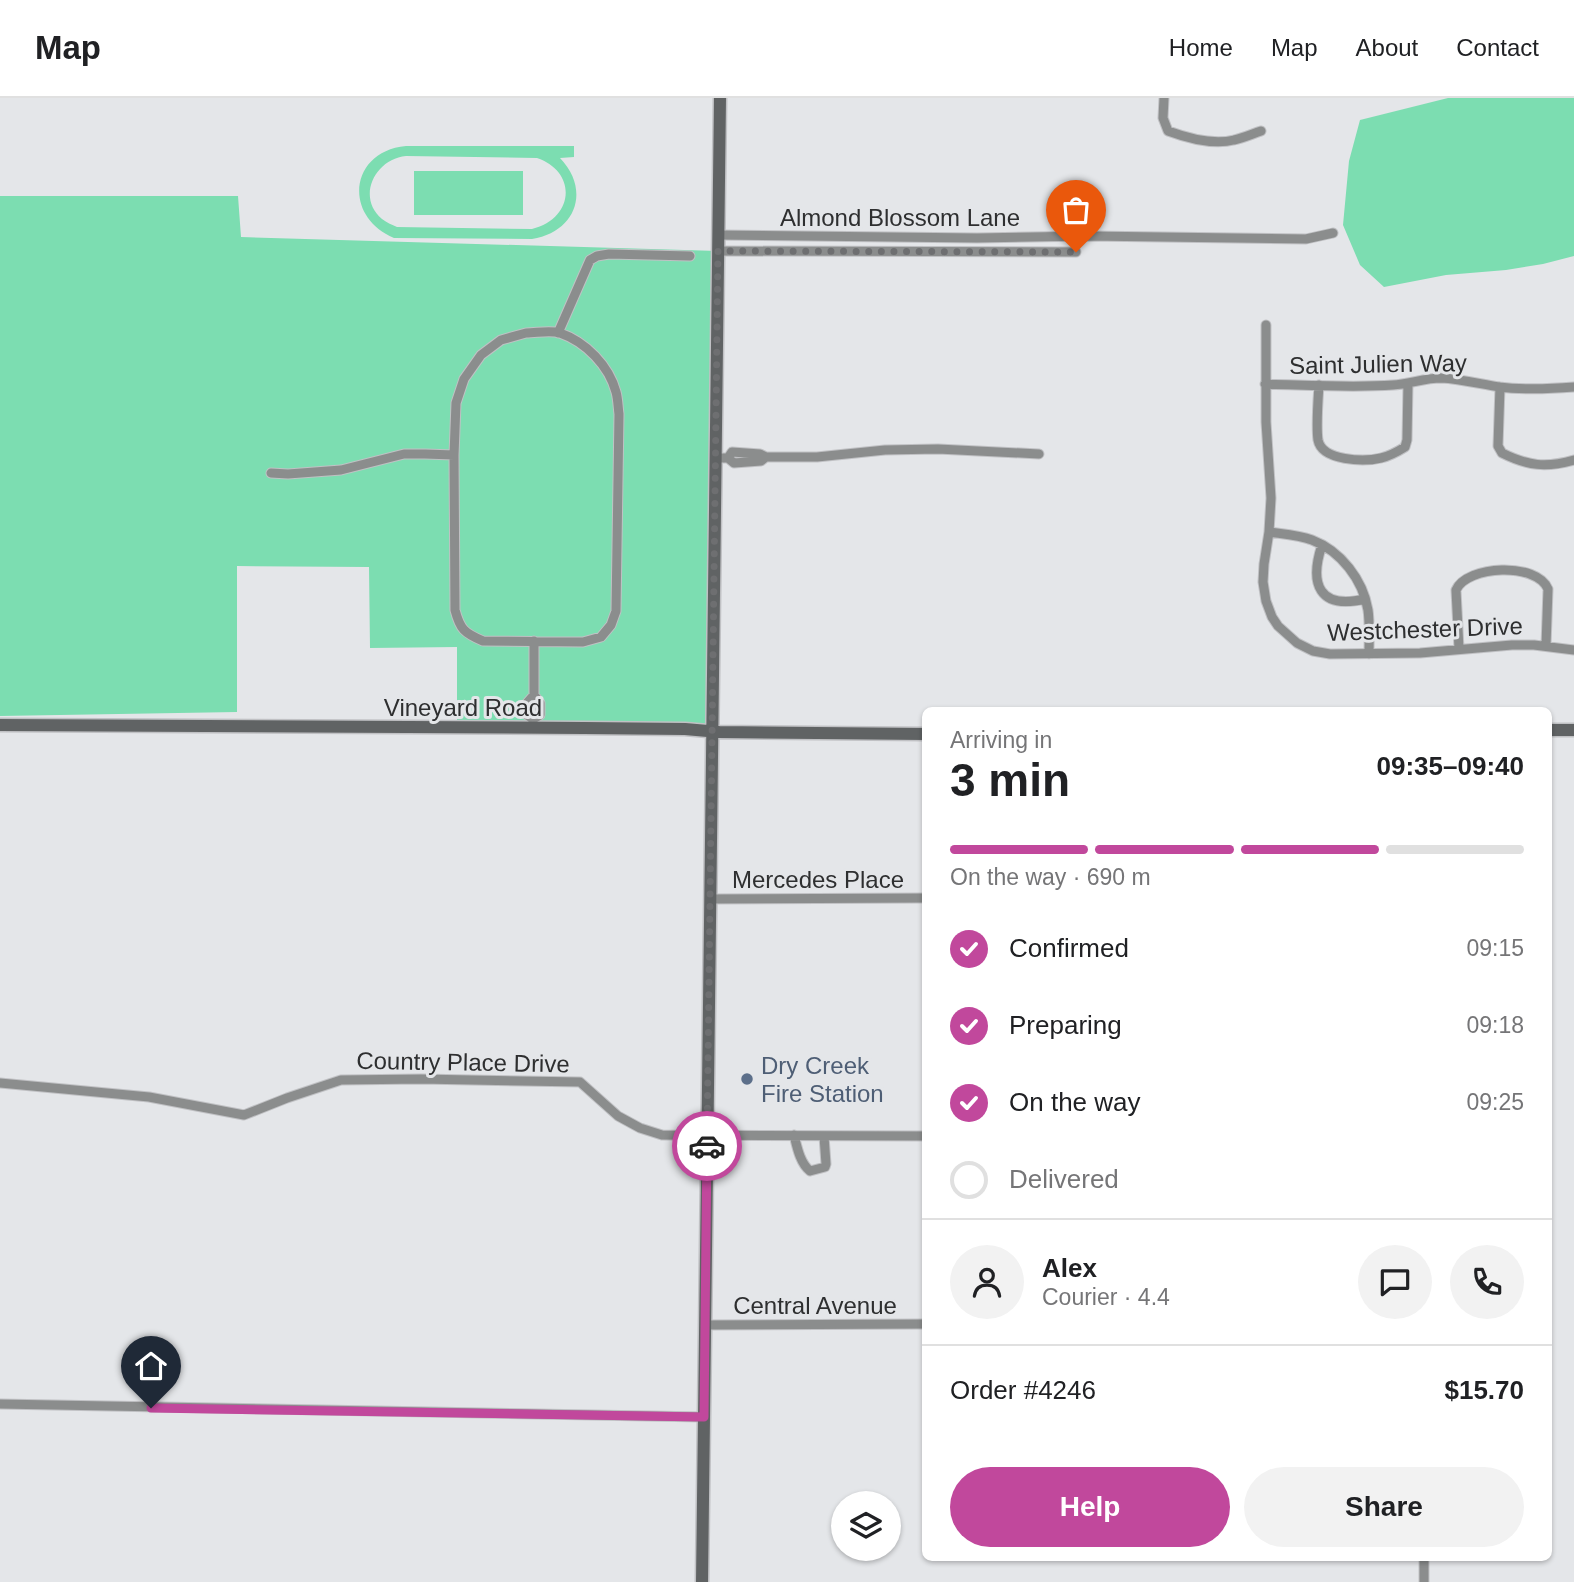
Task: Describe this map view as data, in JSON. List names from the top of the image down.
{
  "streets": {
    "street": [
      "Almond Blossom Lane",
      "Saint Julien Way",
      "Westchester Drive",
      "Vineyard Road",
      "Mercedes Place",
      "Country Place Drive",
      "Central Avenue"
    ]
  },
  "crossings": [
    ["Saint Julien Way", "Westchester Drive"]
  ],
  "places": ["Dry Creek Fire Station"],
  "page": {
    "header": "Map",
    "nav": [
      "Home",
      "Map",
      "About",
      "Contact"
    ],
    "heading": ["3 min", "Arriving in", "09:35–09:40"],
    "panel": [
      "Alex",
      "Courier · 4.4",
      "Order #4246",
      "$15.70"
    ],
    "bar": "On the way · 690 m",
    "list": [
      ["Confirmed", "09:15"],
      ["Preparing", "09:18"],
      ["On the way", "09:25"],
      "Delivered"
    ],
    "buttons": ["Help", "Share"]
  }
}
